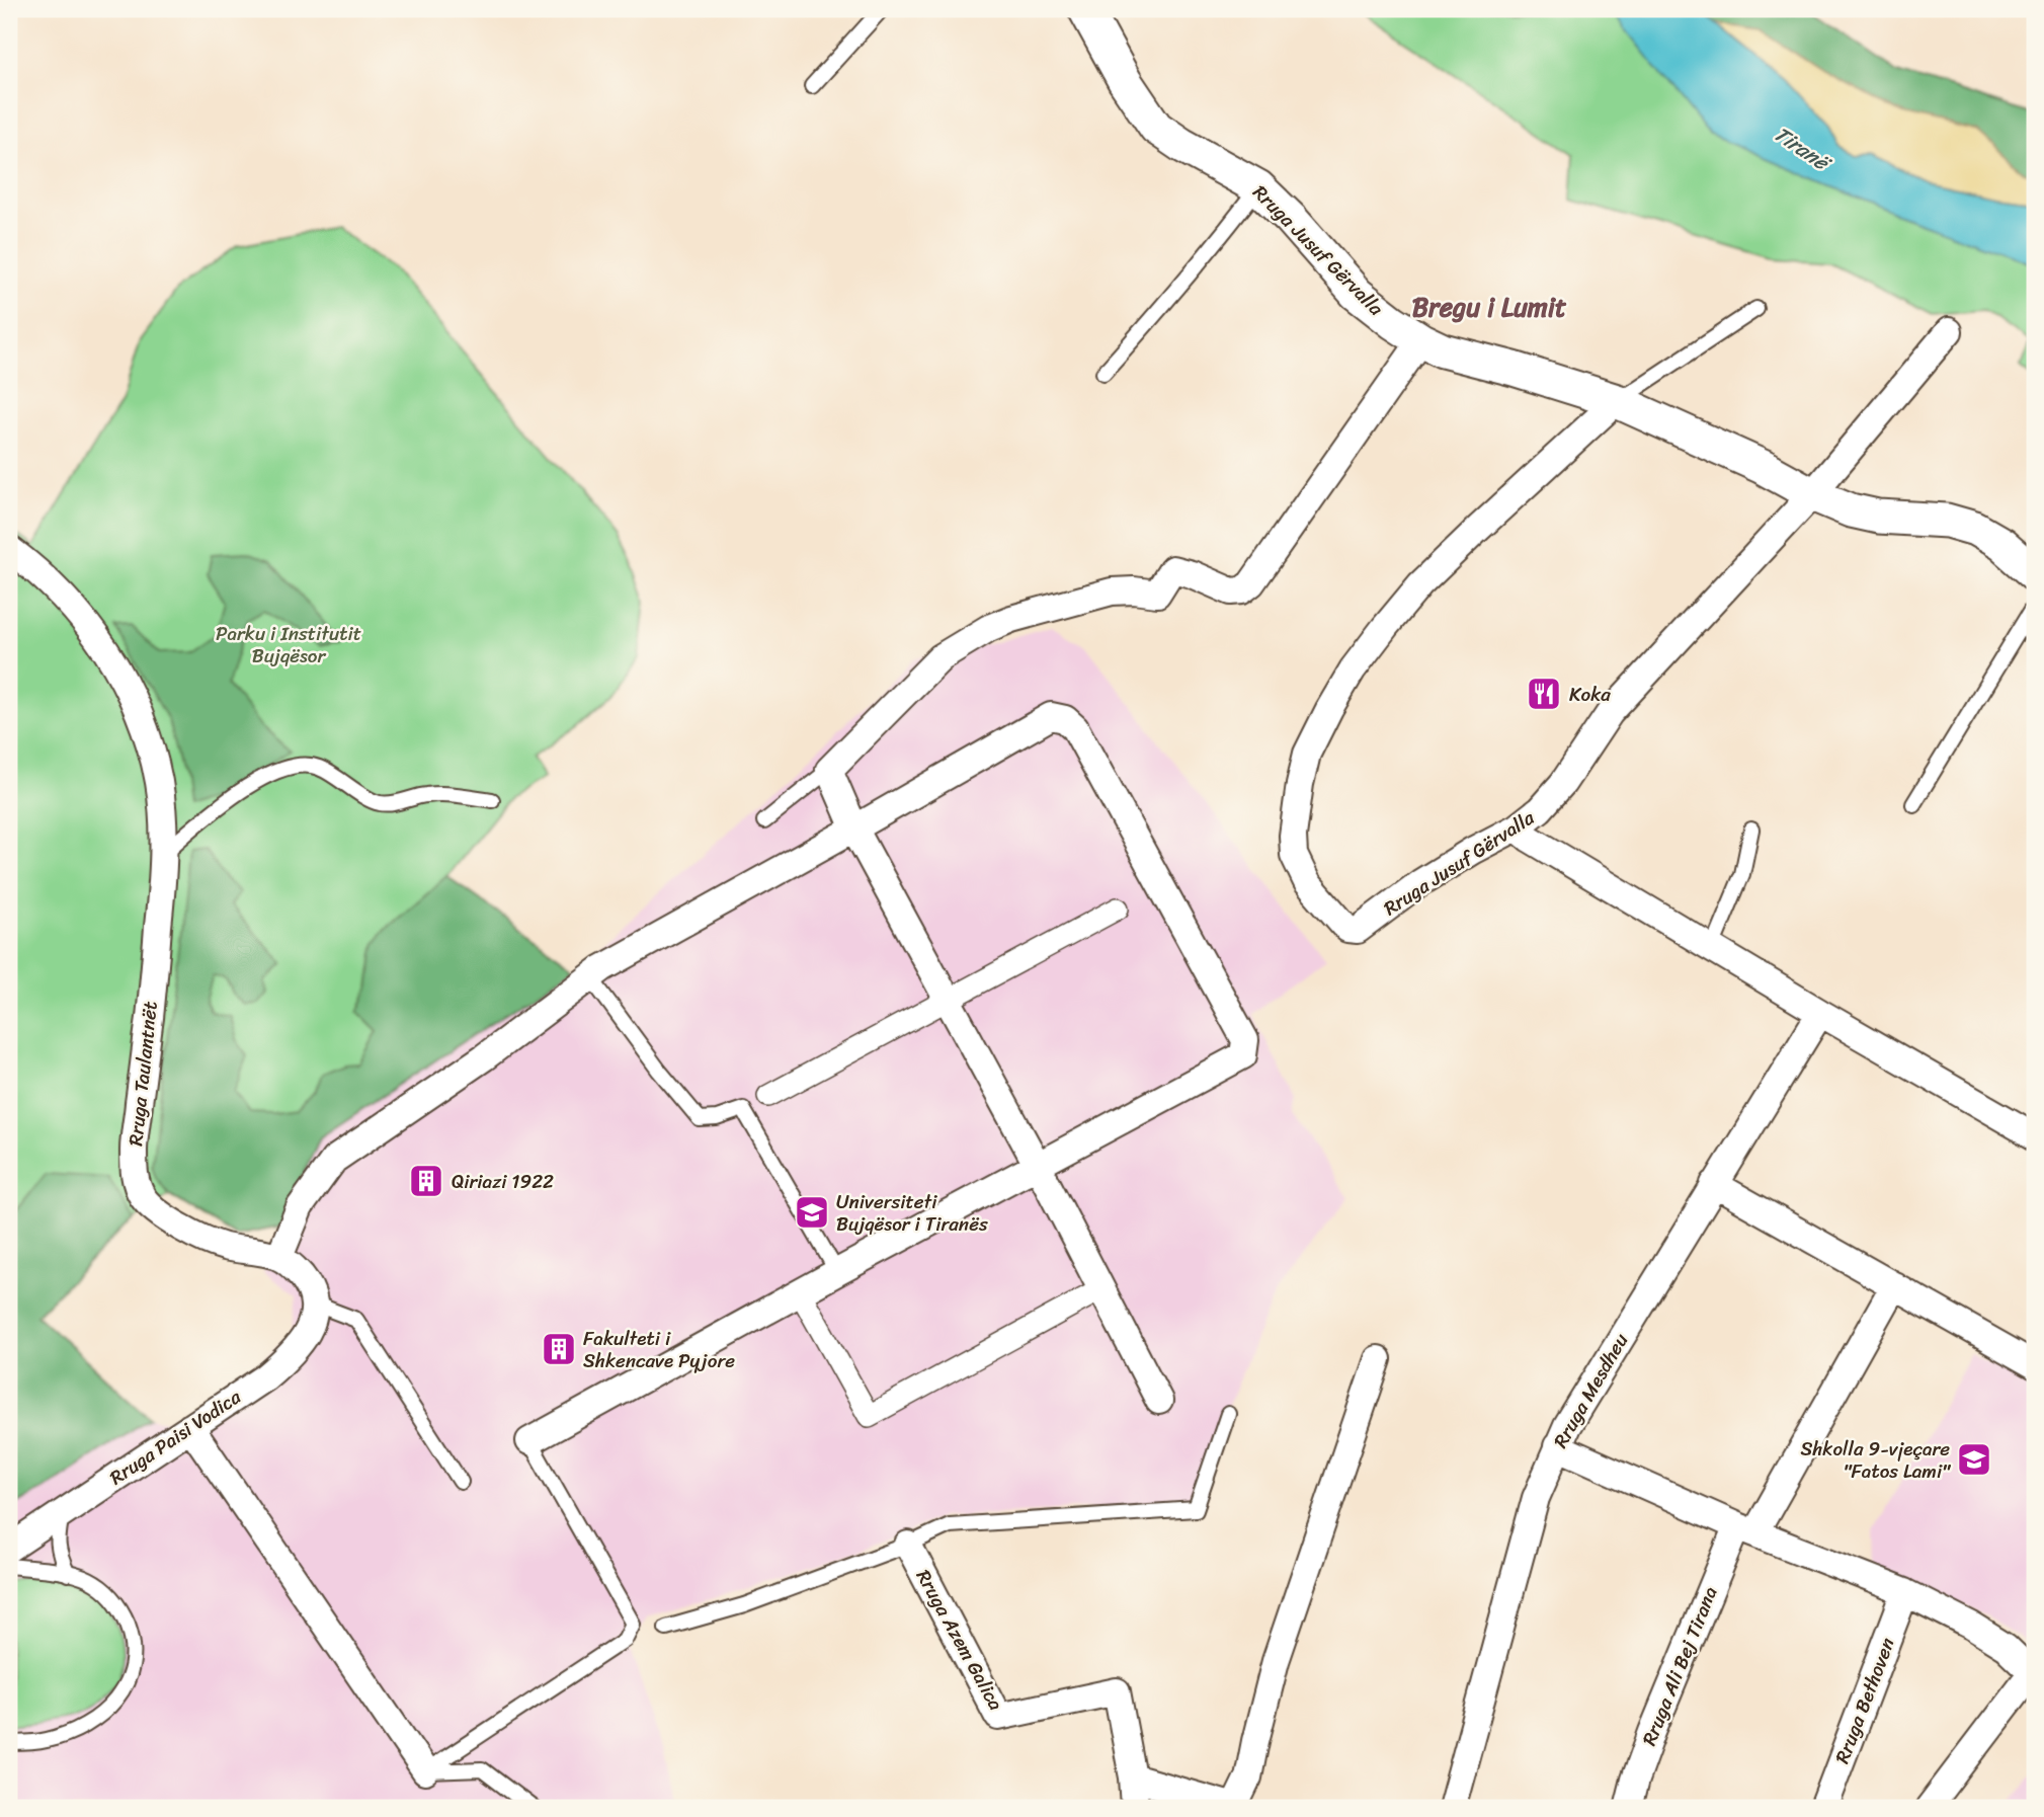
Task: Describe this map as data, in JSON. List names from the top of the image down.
{
  "streets": {
    "street": [
      "Rruga Jusuf Gërvalla",
      "Rruga Taulantnët",
      "Rruga Mesdheu",
      "Rruga Paisi Vodica",
      "Rruga Azem Galica",
      "Rruga Ali Bej Tirana",
      "Rruga Bethoven"
    ]
  },
  "districts": ["Bregu i Lumit"],
  "water": ["Tiranë"],
  "parks": ["Parku i Institutit Bujqësor"],
  "places": {
    "restaurant": ["Koka"],
    "building": ["Qiriazi 1922", "Fakulteti i Shkencave Pyjore"],
    "school or university": ["Universiteti Bujqësor i Tiranës", "Shkolla 9-vjeçare \"Fatos Lami\""]
  }
}
